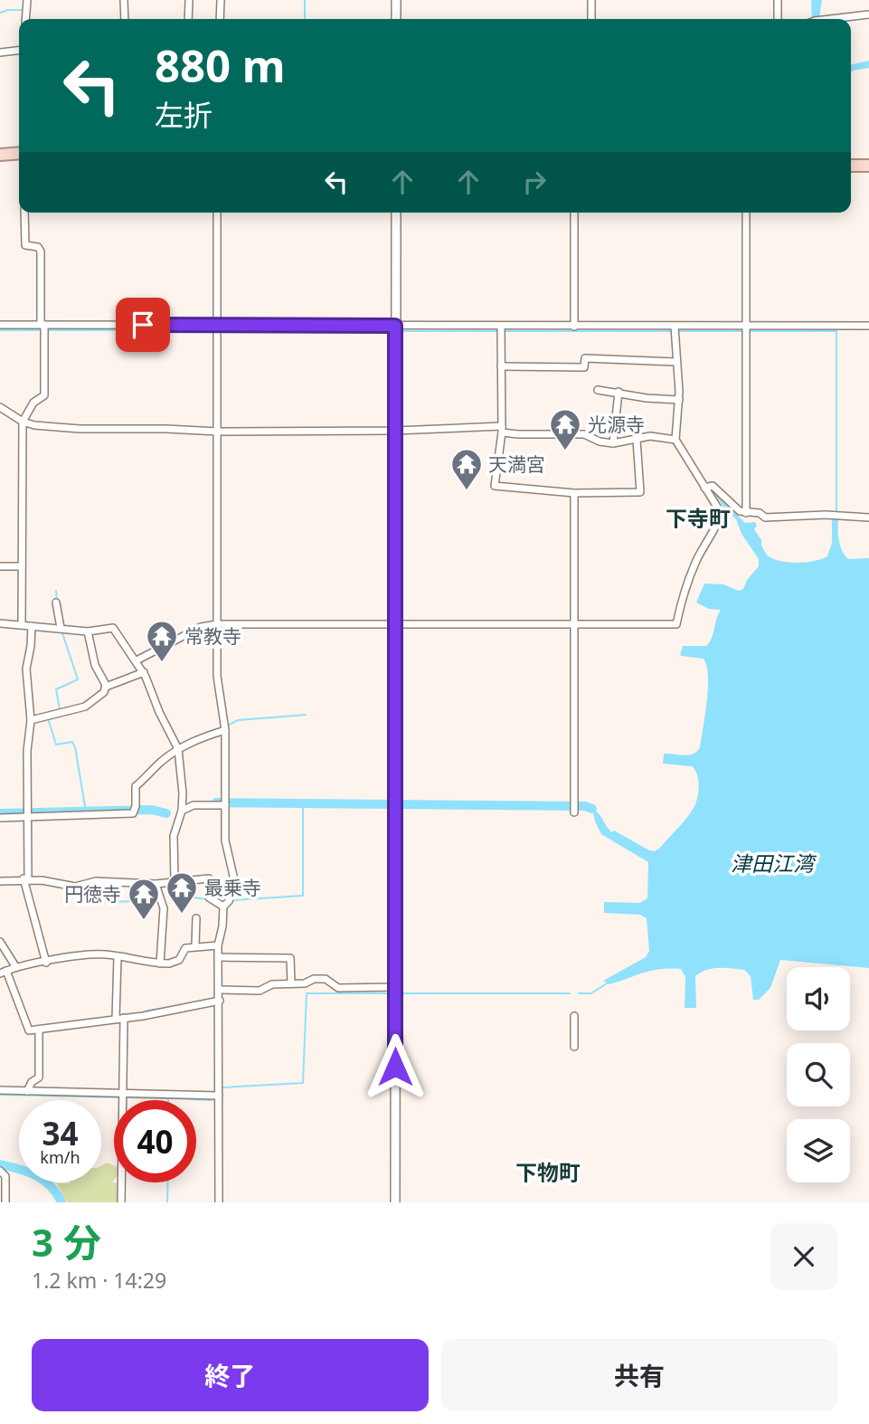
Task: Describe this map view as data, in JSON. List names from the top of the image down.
{
  "districts": ["下寺町", "下物町"],
  "water": ["津田江湾"],
  "places": {
    "temple": [
      "光源寺",
      "天満宮",
      "常教寺",
      "最乗寺",
      "円徳寺"
    ]
  },
  "page": {
    "turn": ["880 m", "左折"],
    "speed": "34 km/h",
    "limit": "40",
    "heading": ["3 分", "1.2 km · 14:29"],
    "buttons": ["終了", "共有"]
  }
}
